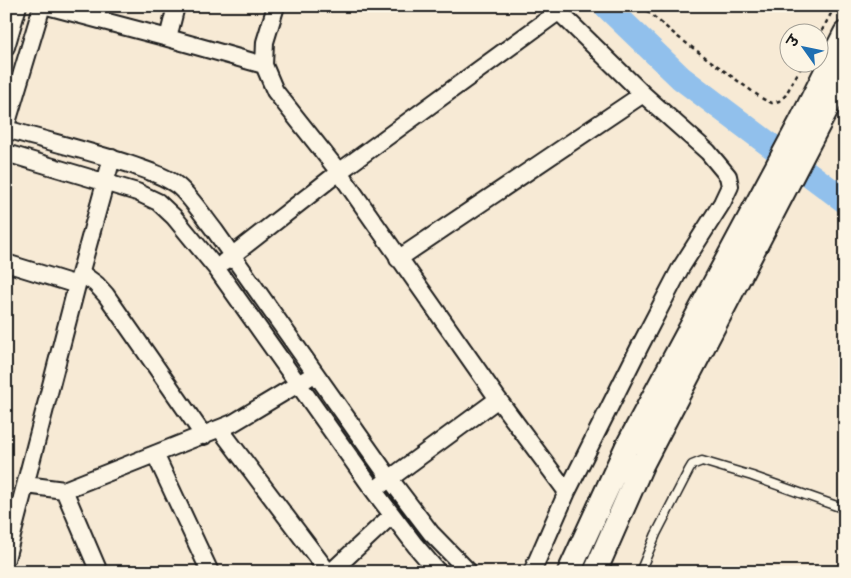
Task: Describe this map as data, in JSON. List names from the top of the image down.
{
  "north": "top left"
}
